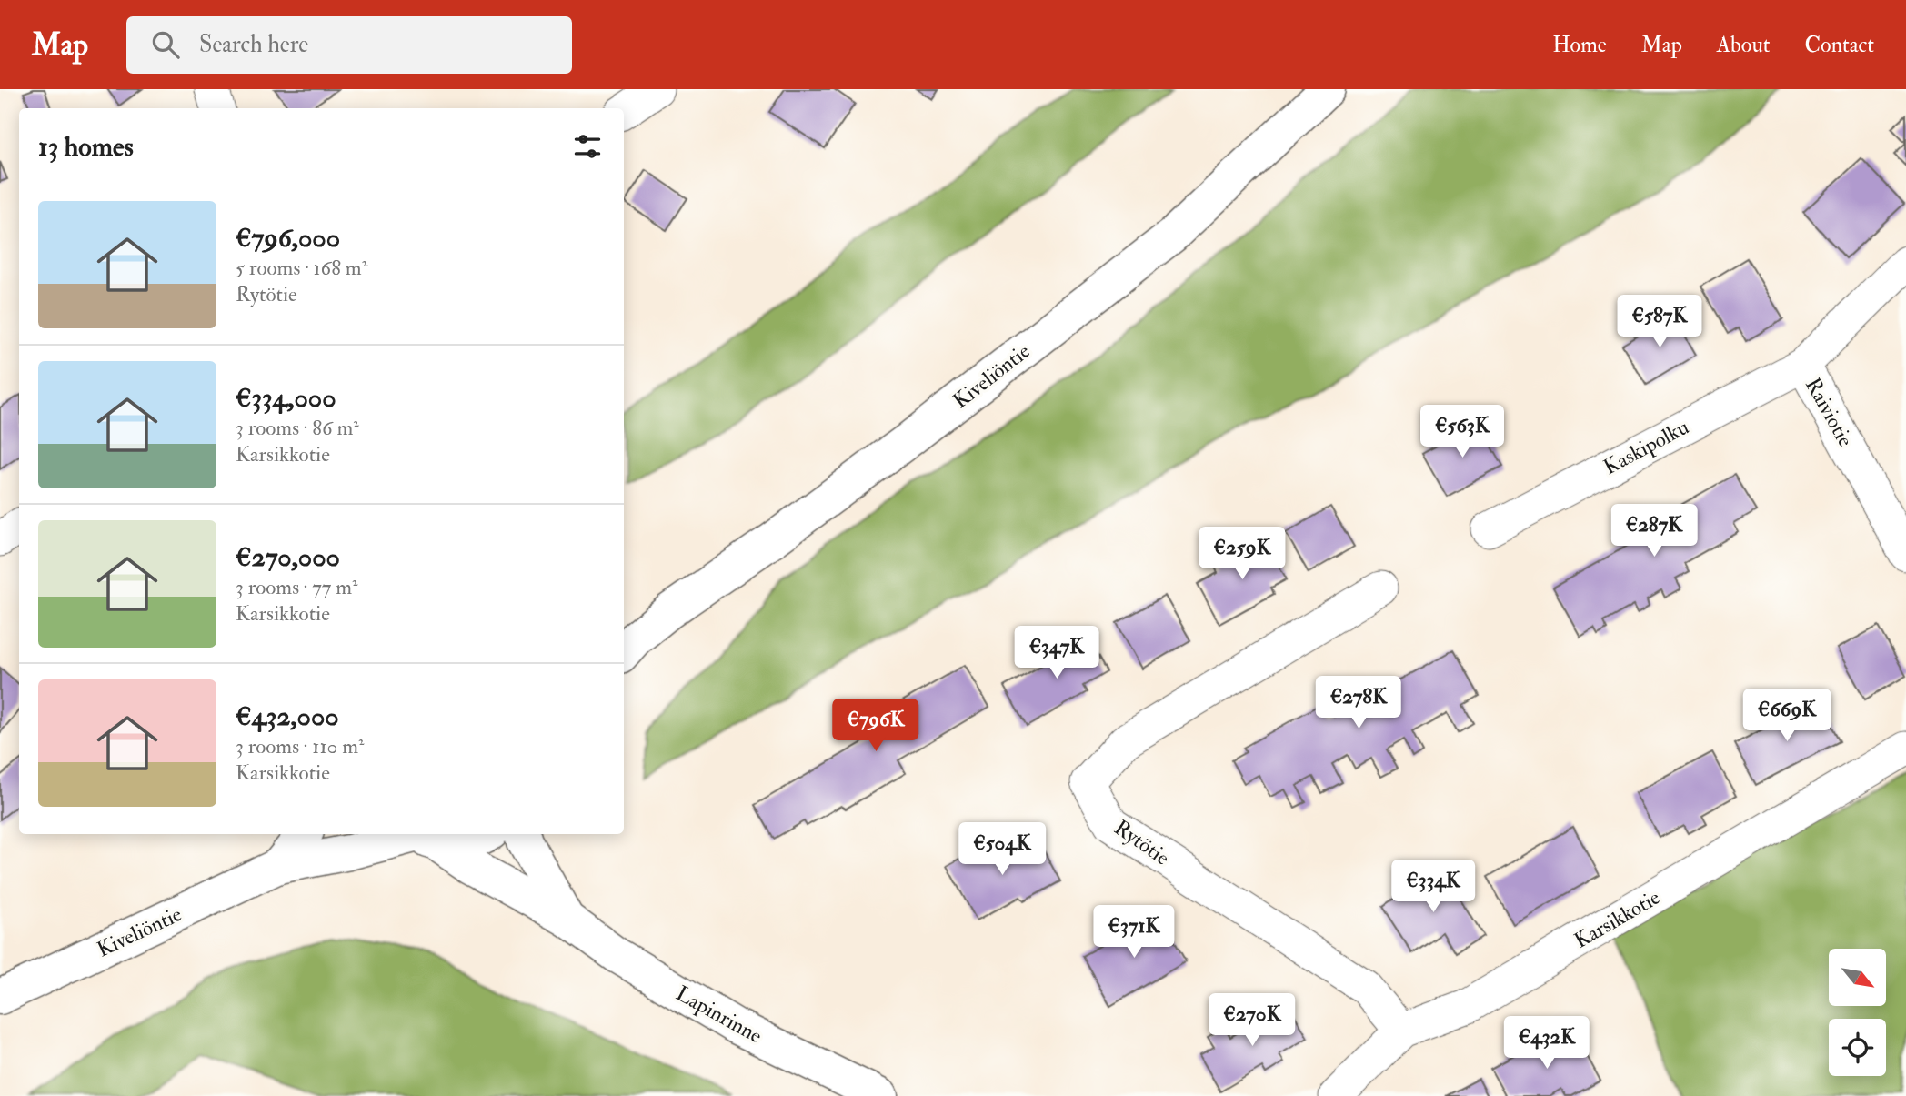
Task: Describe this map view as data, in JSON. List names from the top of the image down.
{
  "streets": {
    "street": [
      "Kiveliöntie",
      "Raiviotie",
      "Kaskipolku",
      "Rytötie",
      "Karsikkotie",
      "Lapinrinne"
    ]
  },
  "crossings": [
    ["Kiveliöntie", "Lapinrinne"],
    ["Raiviotie", "Kaskipolku"],
    ["Rytötie", "Karsikkotie"]
  ],
  "north": "bottom right",
  "page": {
    "header": "Map",
    "search": "Search here",
    "nav": [
      "Home",
      "Map",
      "About",
      "Contact"
    ],
    "heading": "13 homes",
    "list": [
      {
        "name": "€796,000",
        "note": "5 rooms · 168 m² · Rytötie"
      },
      {
        "name": "€334,000",
        "note": "3 rooms · 86 m² · Karsikkotie"
      },
      {
        "name": "€270,000",
        "note": "3 rooms · 77 m² · Karsikkotie"
      },
      {
        "name": "€432,000",
        "note": "3 rooms · 110 m² · Karsikkotie"
      }
    ],
    "price": [
      "€587K",
      "€563K",
      "€287K",
      "€259K",
      "€347K",
      "€278K",
      "€669K",
      "€796K",
      "€504K",
      "€334K",
      "€371K",
      "€270K",
      "€432K"
    ]
  }
}
